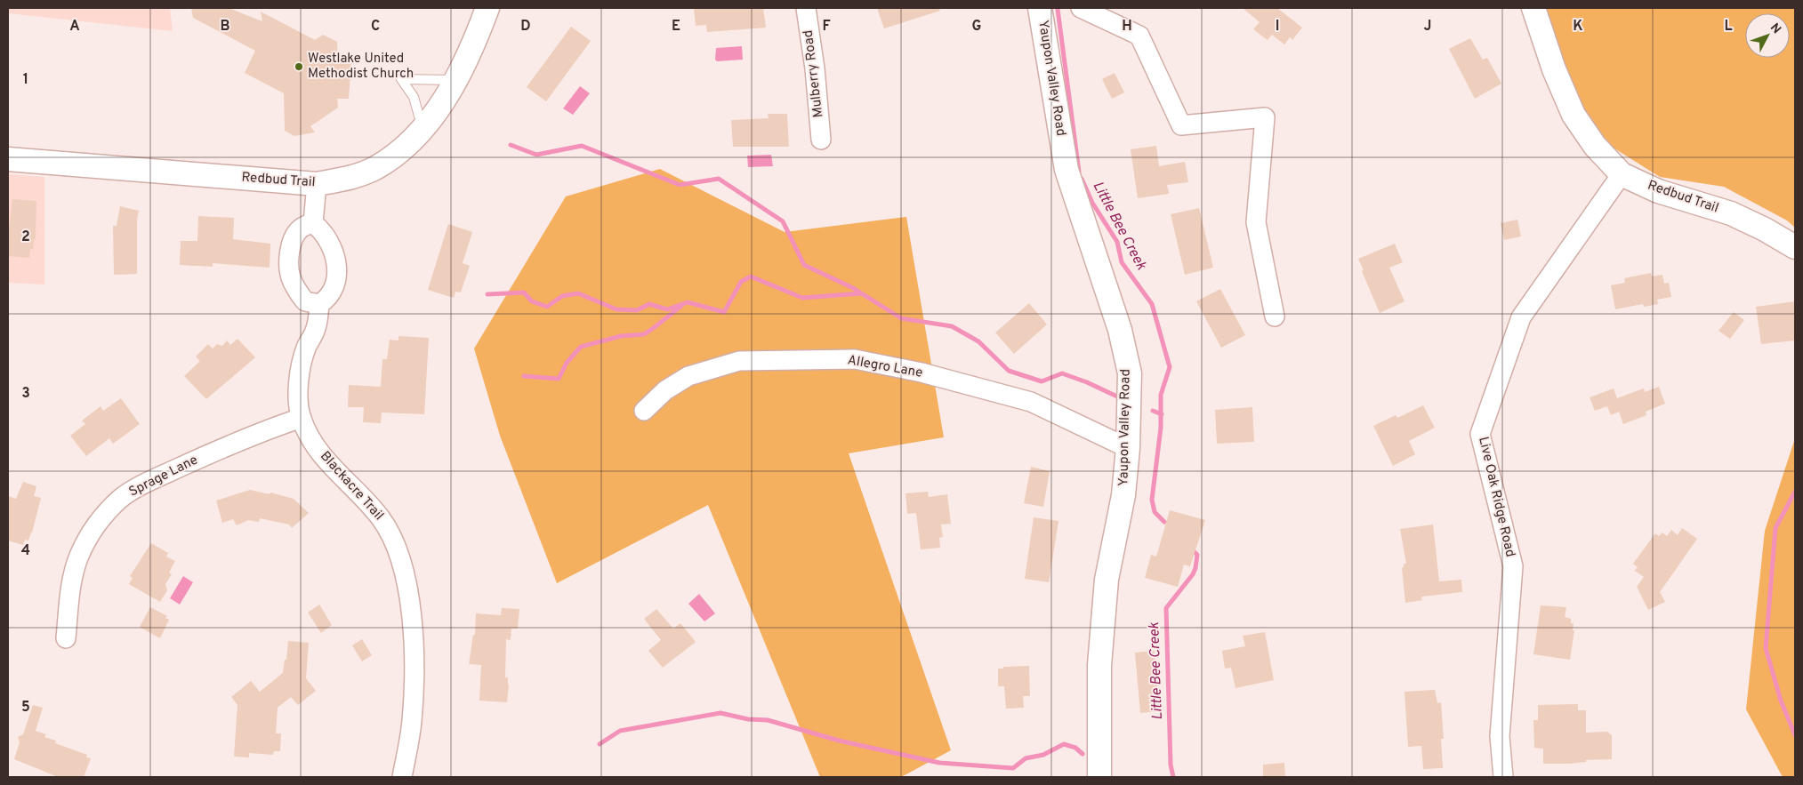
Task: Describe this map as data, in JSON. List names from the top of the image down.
{
  "streets": {
    "street": [
      "Mulberry Road",
      "Yaupon Valley Road",
      "Redbud Trail",
      "Allegro Lane",
      "Sprage Lane",
      "Blackacre Trail",
      "Live Oak Ridge Road"
    ]
  },
  "crossings": [
    ["Yaupon Valley Road", "Allegro Lane"],
    ["Redbud Trail", "Live Oak Ridge Road"],
    ["Sprage Lane", "Blackacre Trail"]
  ],
  "water": ["Little Bee Creek"],
  "places": ["Westlake United Methodist Church"],
  "north": "top right",
  "grid": {
    "columns": [
      "A",
      "B",
      "C",
      "D",
      "E",
      "F",
      "G",
      "H",
      "I",
      "J",
      "K",
      "L"
    ],
    "rows": [
      "1",
      "2",
      "3",
      "4",
      "5"
    ]
  }
}
